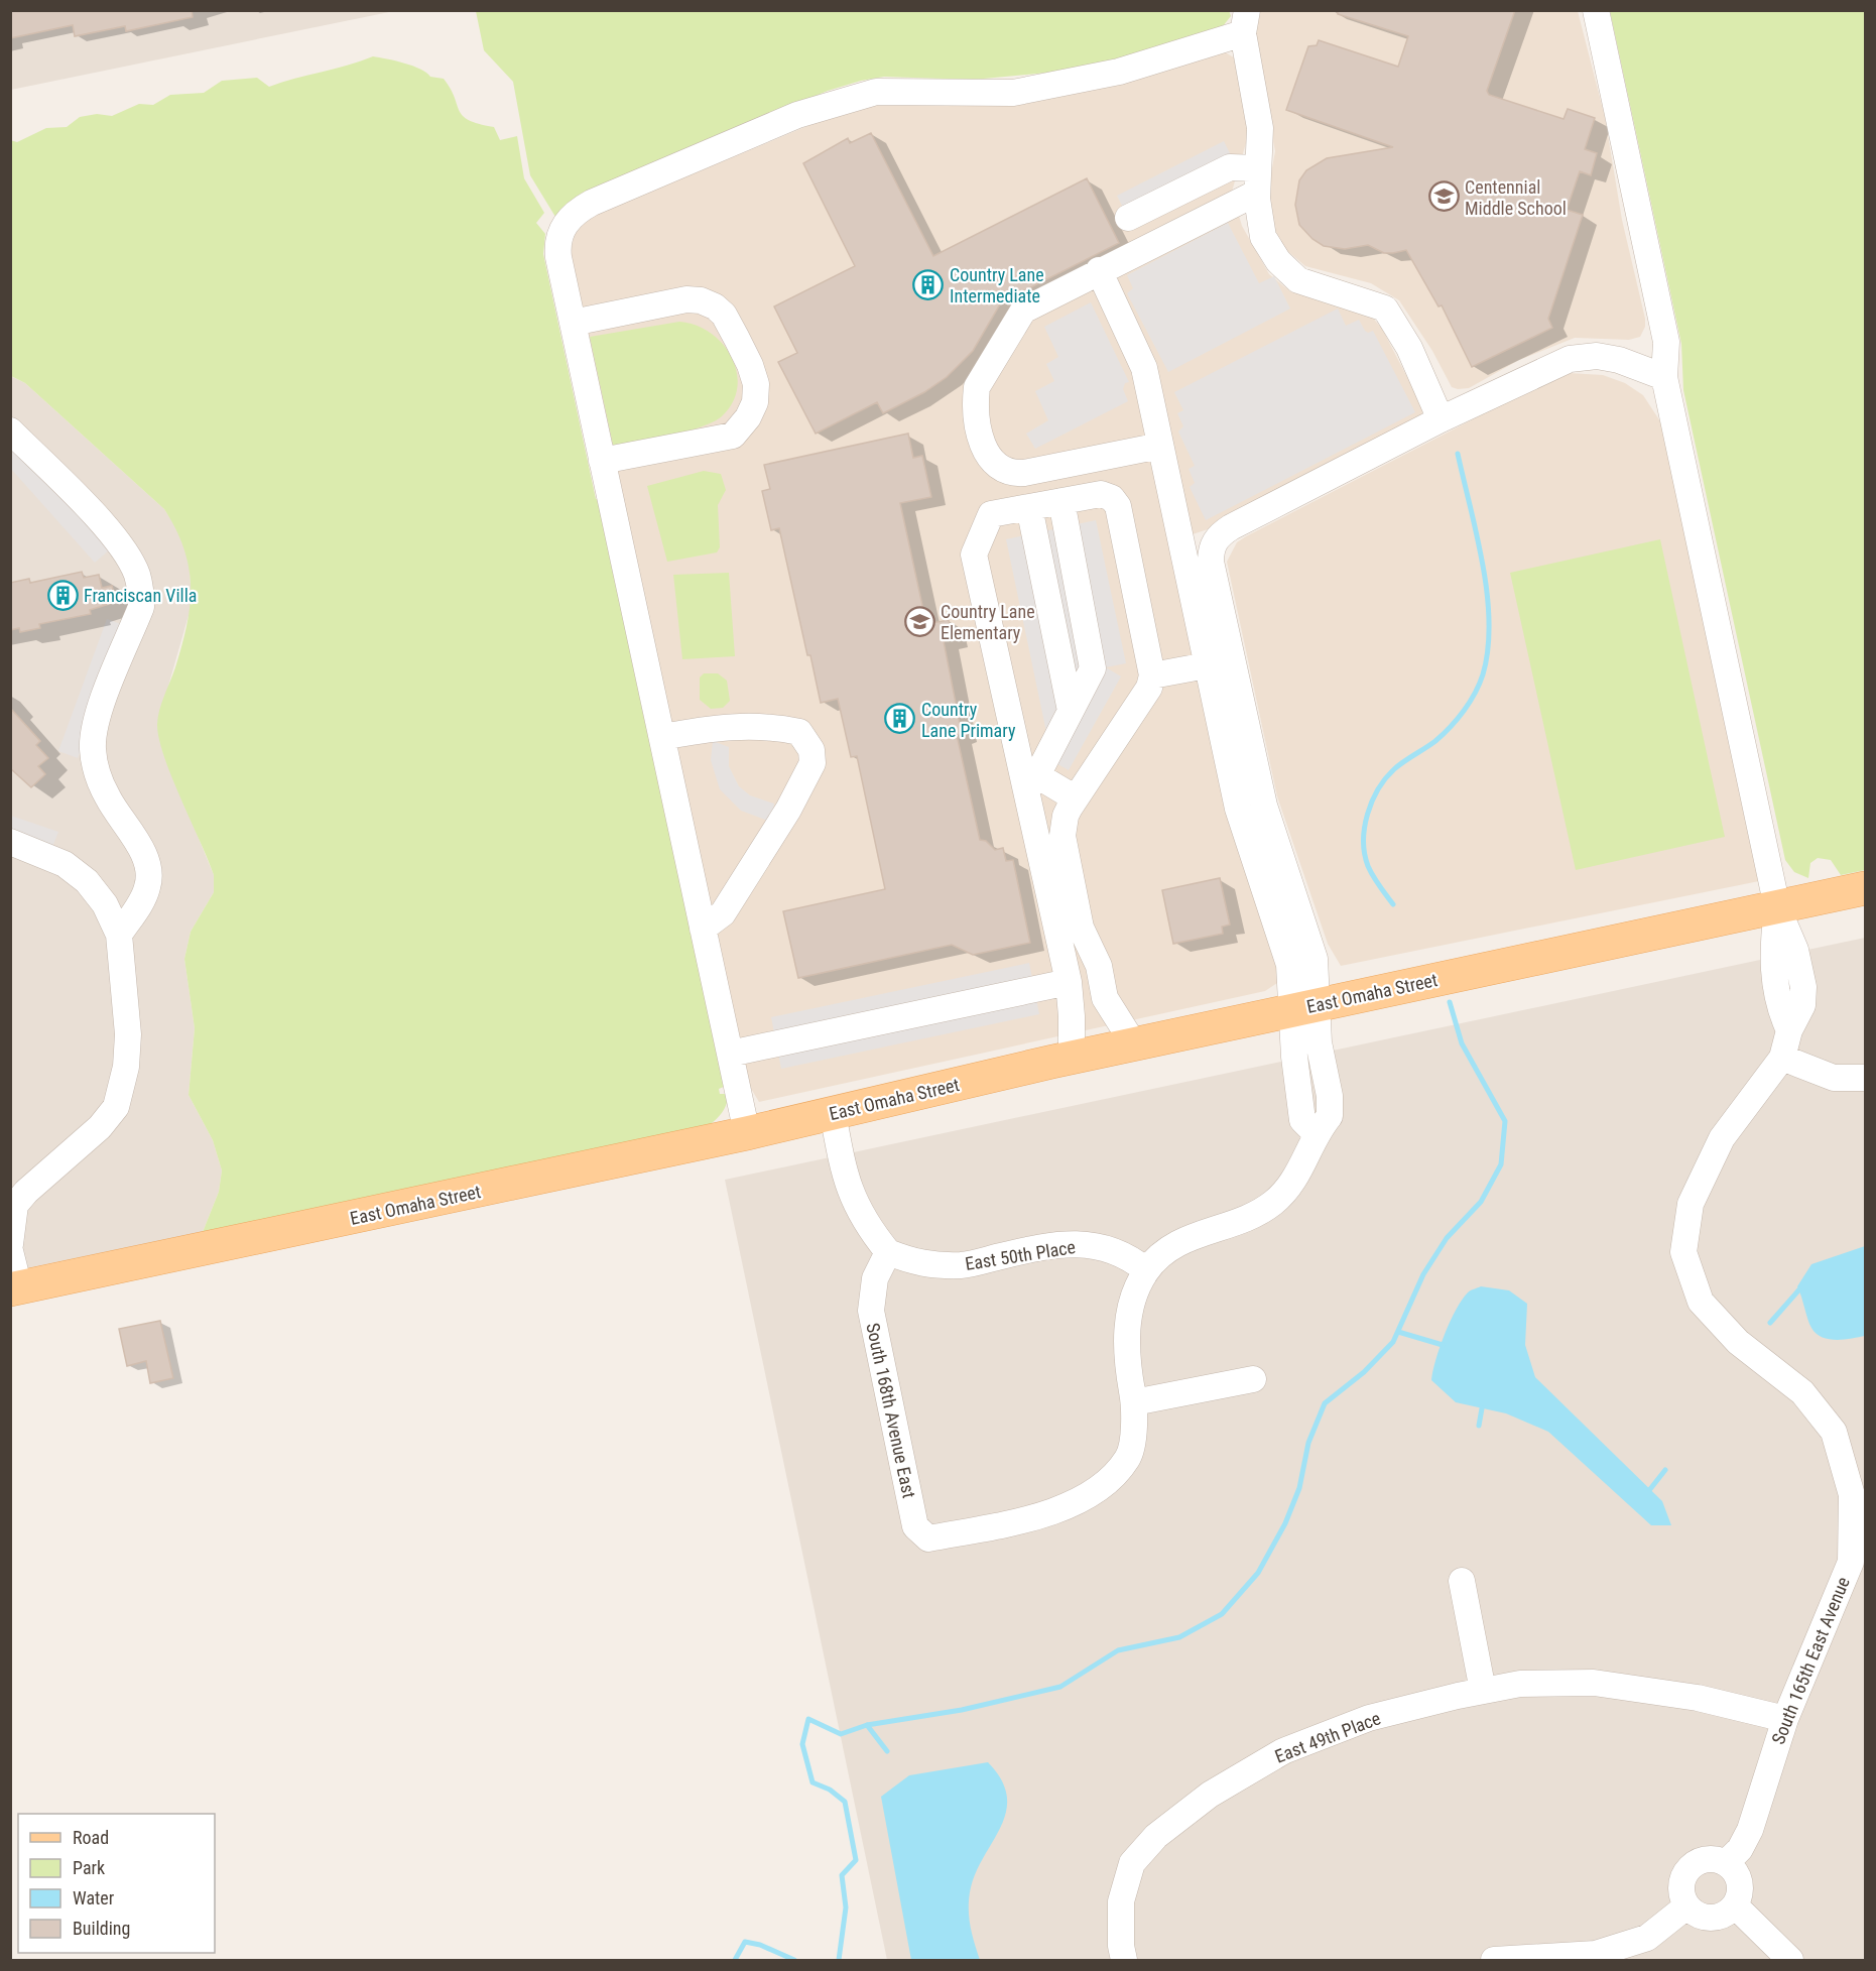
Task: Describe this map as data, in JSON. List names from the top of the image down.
{
  "streets": {
    "main road": ["East Omaha Street"],
    "street": [
      "East 50th Place",
      "South 168th Avenue East",
      "South 165th East Avenue",
      "East 49th Place"
    ]
  },
  "crossings": [
    ["East Omaha Street", "South 165th East Avenue"],
    ["East 50th Place", "South 168th Avenue East"],
    ["South 165th East Avenue", "East 49th Place"]
  ],
  "places": {
    "school or university": ["Centennial Middle School", "Country Lane Elementary"],
    "building": ["Country Lane Intermediate", "Franciscan Villa", "Country Lane Primary"]
  },
  "legend": [
    "Road",
    "Park",
    "Water",
    "Building"
  ]
}
